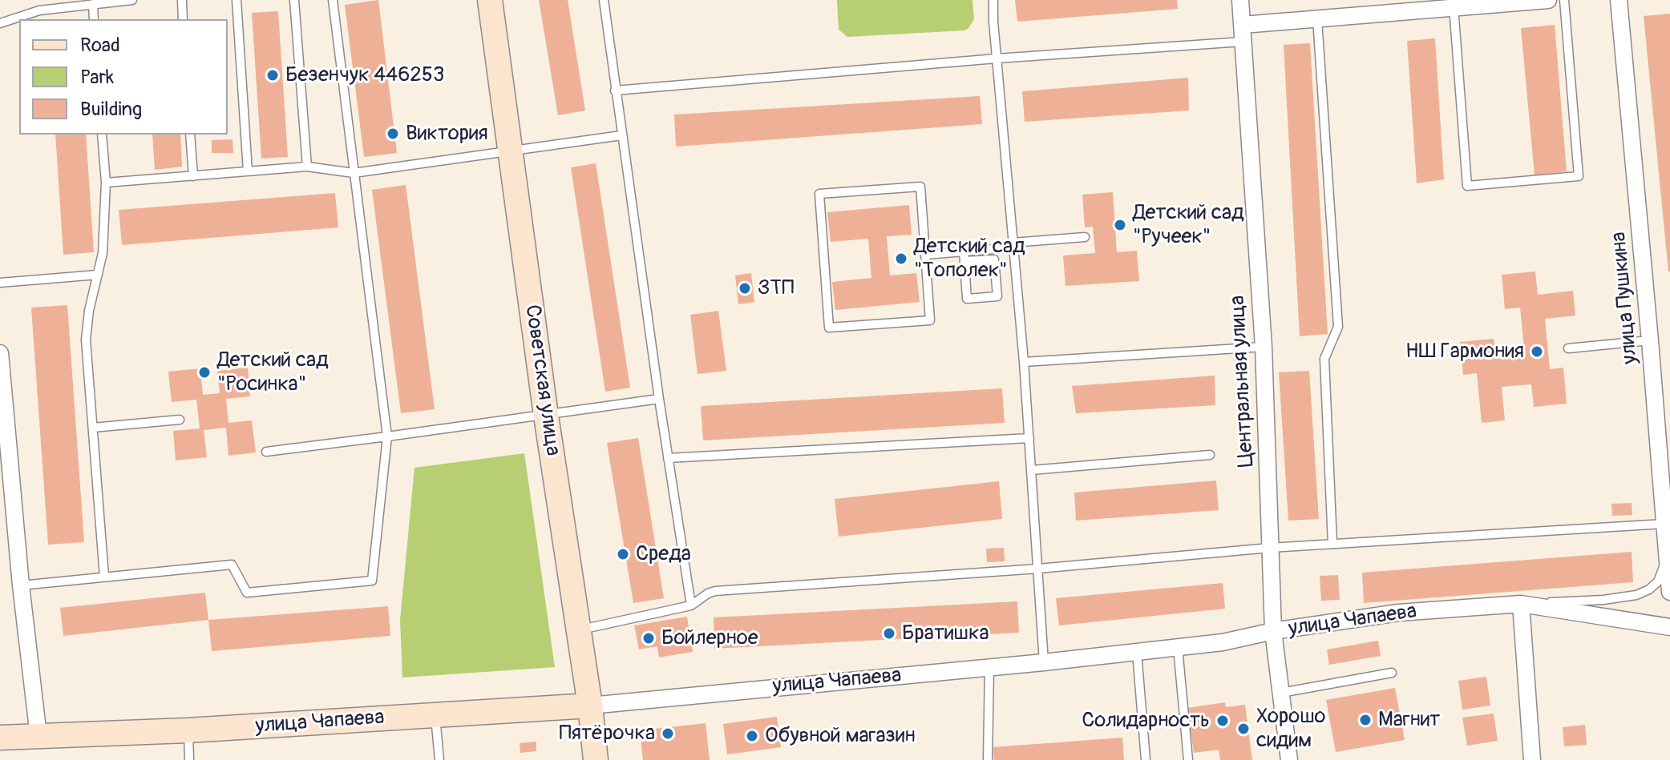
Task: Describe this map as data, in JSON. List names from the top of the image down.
{
  "streets": {
    "street": [
      "улица Пушкина",
      "Советская улица",
      "Центральная улица",
      "улица Чапаева"
    ]
  },
  "crossings": [
    ["Советская улица", "улица Чапаева"],
    ["Центральная улица", "улица Чапаева"]
  ],
  "places": [
    "Безенчук 446253",
    "Виктория",
    "Детский сад \"Ручеек\"",
    "Детский сад \"Тополек\"",
    "ЗТП",
    "НШ Гармония",
    "Детский сад \"Росинка\"",
    "Среда",
    "Братишка",
    "Бойлерное",
    "Магнит",
    "Солидарность",
    "Хорошо сидим",
    "Пятёрочка",
    "Обувной магазин"
  ],
  "legend": ["Road", "Park", "Building"]
}
